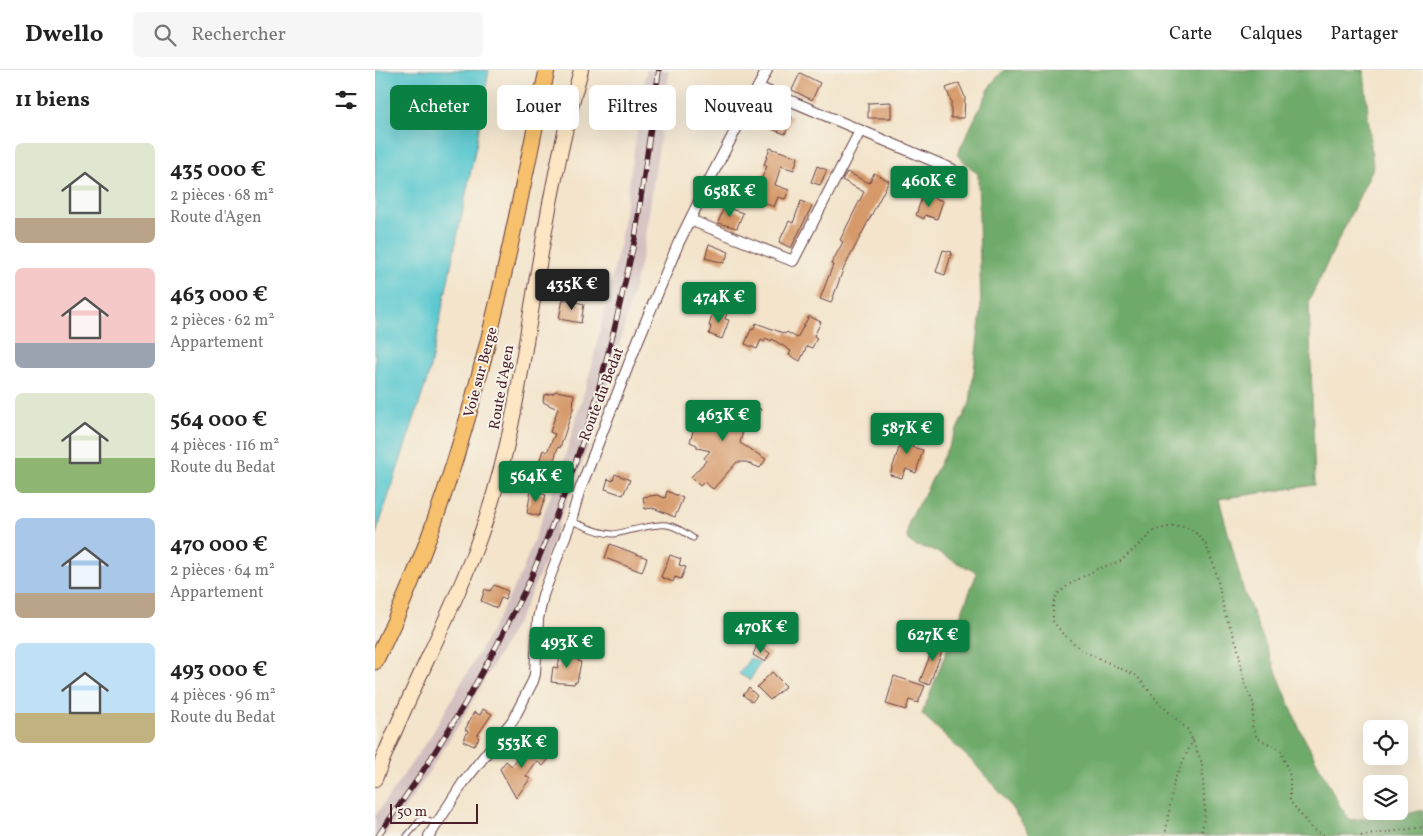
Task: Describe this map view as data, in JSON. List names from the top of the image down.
{
  "streets": {
    "main road": ["Voie sur Berge", "Route d'Agen"],
    "street": ["Route du Bedat"]
  },
  "scale_bar": "50 m",
  "page": {
    "header": "Dwello",
    "search": "Rechercher",
    "nav": ["Carte", "Calques", "Partager"],
    "heading": "11 biens",
    "chip": [
      "Acheter",
      "Louer",
      "Filtres",
      "Nouveau"
    ],
    "list": [
      {
        "name": "435 000 €",
        "note": "2 pièces · 68 m² · Route d'Agen"
      },
      {
        "name": "463 000 €",
        "note": "2 pièces · 62 m² · Appartement"
      },
      {
        "name": "564 000 €",
        "note": "4 pièces · 116 m² · Route du Bedat"
      },
      {
        "name": "470 000 €",
        "note": "2 pièces · 64 m² · Appartement"
      },
      {
        "name": "493 000 €",
        "note": "4 pièces · 96 m² · Route du Bedat"
      }
    ],
    "price": [
      "460K €",
      "658K €",
      "435K €",
      "474K €",
      "463K €",
      "587K €",
      "564K €",
      "470K €",
      "627K €",
      "493K €",
      "553K €"
    ],
    "scale": "50 m"
  }
}
